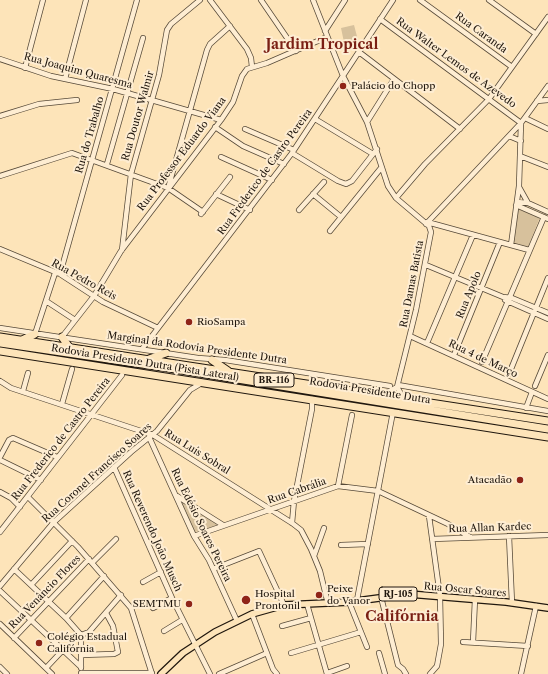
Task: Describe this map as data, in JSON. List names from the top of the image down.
{
  "streets": {
    "highway": ["Rodovia Presidente Dutra (Pista Lateral)", "BR-116", "Rodovia Presidente Dutra"],
    "main road": ["Rua Oscar Soares", "RJ-105"],
    "street": [
      "Rua Caranda",
      "Rua Walter Lemos de Azevedo",
      "Rua Joaquim Quaresma",
      "Rua Doutor Walmir",
      "Rua do Trabalho",
      "Rua Professor Eduardo Viana",
      "Rua Frederico de Castro Pereira",
      "Rua Pedro Reis",
      "Rua Damas Batista",
      "Rua Apolo",
      "Marginal da Rodovia Presidente Dutra",
      "Rua 4 de Março",
      "Rua Luís Sobral",
      "Rua Coronel Francisco Soares",
      "Rua Cabrália",
      "Rua Edésio Soares Pereira",
      "Rua Allan Kardec",
      "Rua Reverendo João Musch",
      "Rua Venâncio Flores"
    ]
  },
  "crossings": [
    ["Rua Walter Lemos de Azevedo", "Rua Frederico de Castro Pereira"],
    ["Rua Joaquim Quaresma", "Rua Doutor Walmir"],
    ["Rua Joaquim Quaresma", "Rua do Trabalho"],
    ["Rua Joaquim Quaresma", "Rua Professor Eduardo Viana"],
    ["Rua Doutor Walmir", "Rua Professor Eduardo Viana"],
    ["Rua do Trabalho", "Rua Pedro Reis"],
    ["Rua do Trabalho", "Marginal da Rodovia Presidente Dutra"],
    ["Rua Professor Eduardo Viana", "Rua Pedro Reis"],
    ["Rua Professor Eduardo Viana", "Marginal da Rodovia Presidente Dutra"],
    ["Rua Frederico de Castro Pereira", "Rua Pedro Reis"],
    ["Rua Frederico de Castro Pereira", "Marginal da Rodovia Presidente Dutra"],
    ["Rua Frederico de Castro Pereira", "Rua Luís Sobral"],
    ["Rua Damas Batista", "Rua 4 de Março"],
    ["Rua Apolo", "Rua 4 de Março"],
    ["Rodovia Presidente Dutra (Pista Lateral)", "Rua Coronel Francisco Soares"],
    ["Rua Luís Sobral", "Rua Coronel Francisco Soares"],
    ["Rua Luís Sobral", "Rua Cabrália"],
    ["Rua Luís Sobral", "Rua Edésio Soares Pereira"],
    ["Rua Luís Sobral", "Rua Oscar Soares"],
    ["Rua Coronel Francisco Soares", "Rua Edésio Soares Pereira"],
    ["Rua Coronel Francisco Soares", "Rua Reverendo João Musch"],
    ["Rua Cabrália", "Rua Edésio Soares Pereira"],
    ["Rua Cabrália", "Rua Allan Kardec"],
    ["Rua Edésio Soares Pereira", "Rua Oscar Soares"],
    ["Rua Reverendo João Musch", "Rua Oscar Soares"]
  ],
  "districts": ["Jardim Tropical", "Califórnia"],
  "places": [
    "Palácio do Chopp",
    "RioSampa",
    "Atacadão",
    "Peixe do Vanor",
    "Hospital Prontonil",
    "SEMTMU",
    "Colégio Estadual Califórnia"
  ]
}
